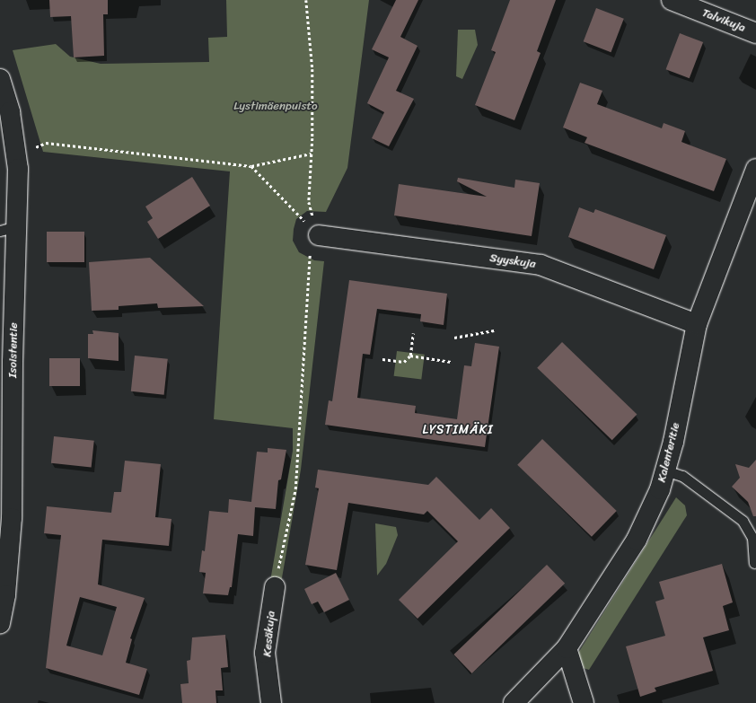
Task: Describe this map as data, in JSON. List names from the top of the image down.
{
  "streets": {
    "street": [
      "Talvikuja",
      "Syyskuja",
      "Isoistentie",
      "Kalenteritie",
      "Kesäkuja"
    ]
  },
  "crossings": [
    ["Syyskuja", "Kalenteritie"]
  ],
  "districts": ["LYSTIMÄKI"],
  "parks": ["Lystimäenpuisto"]
}
